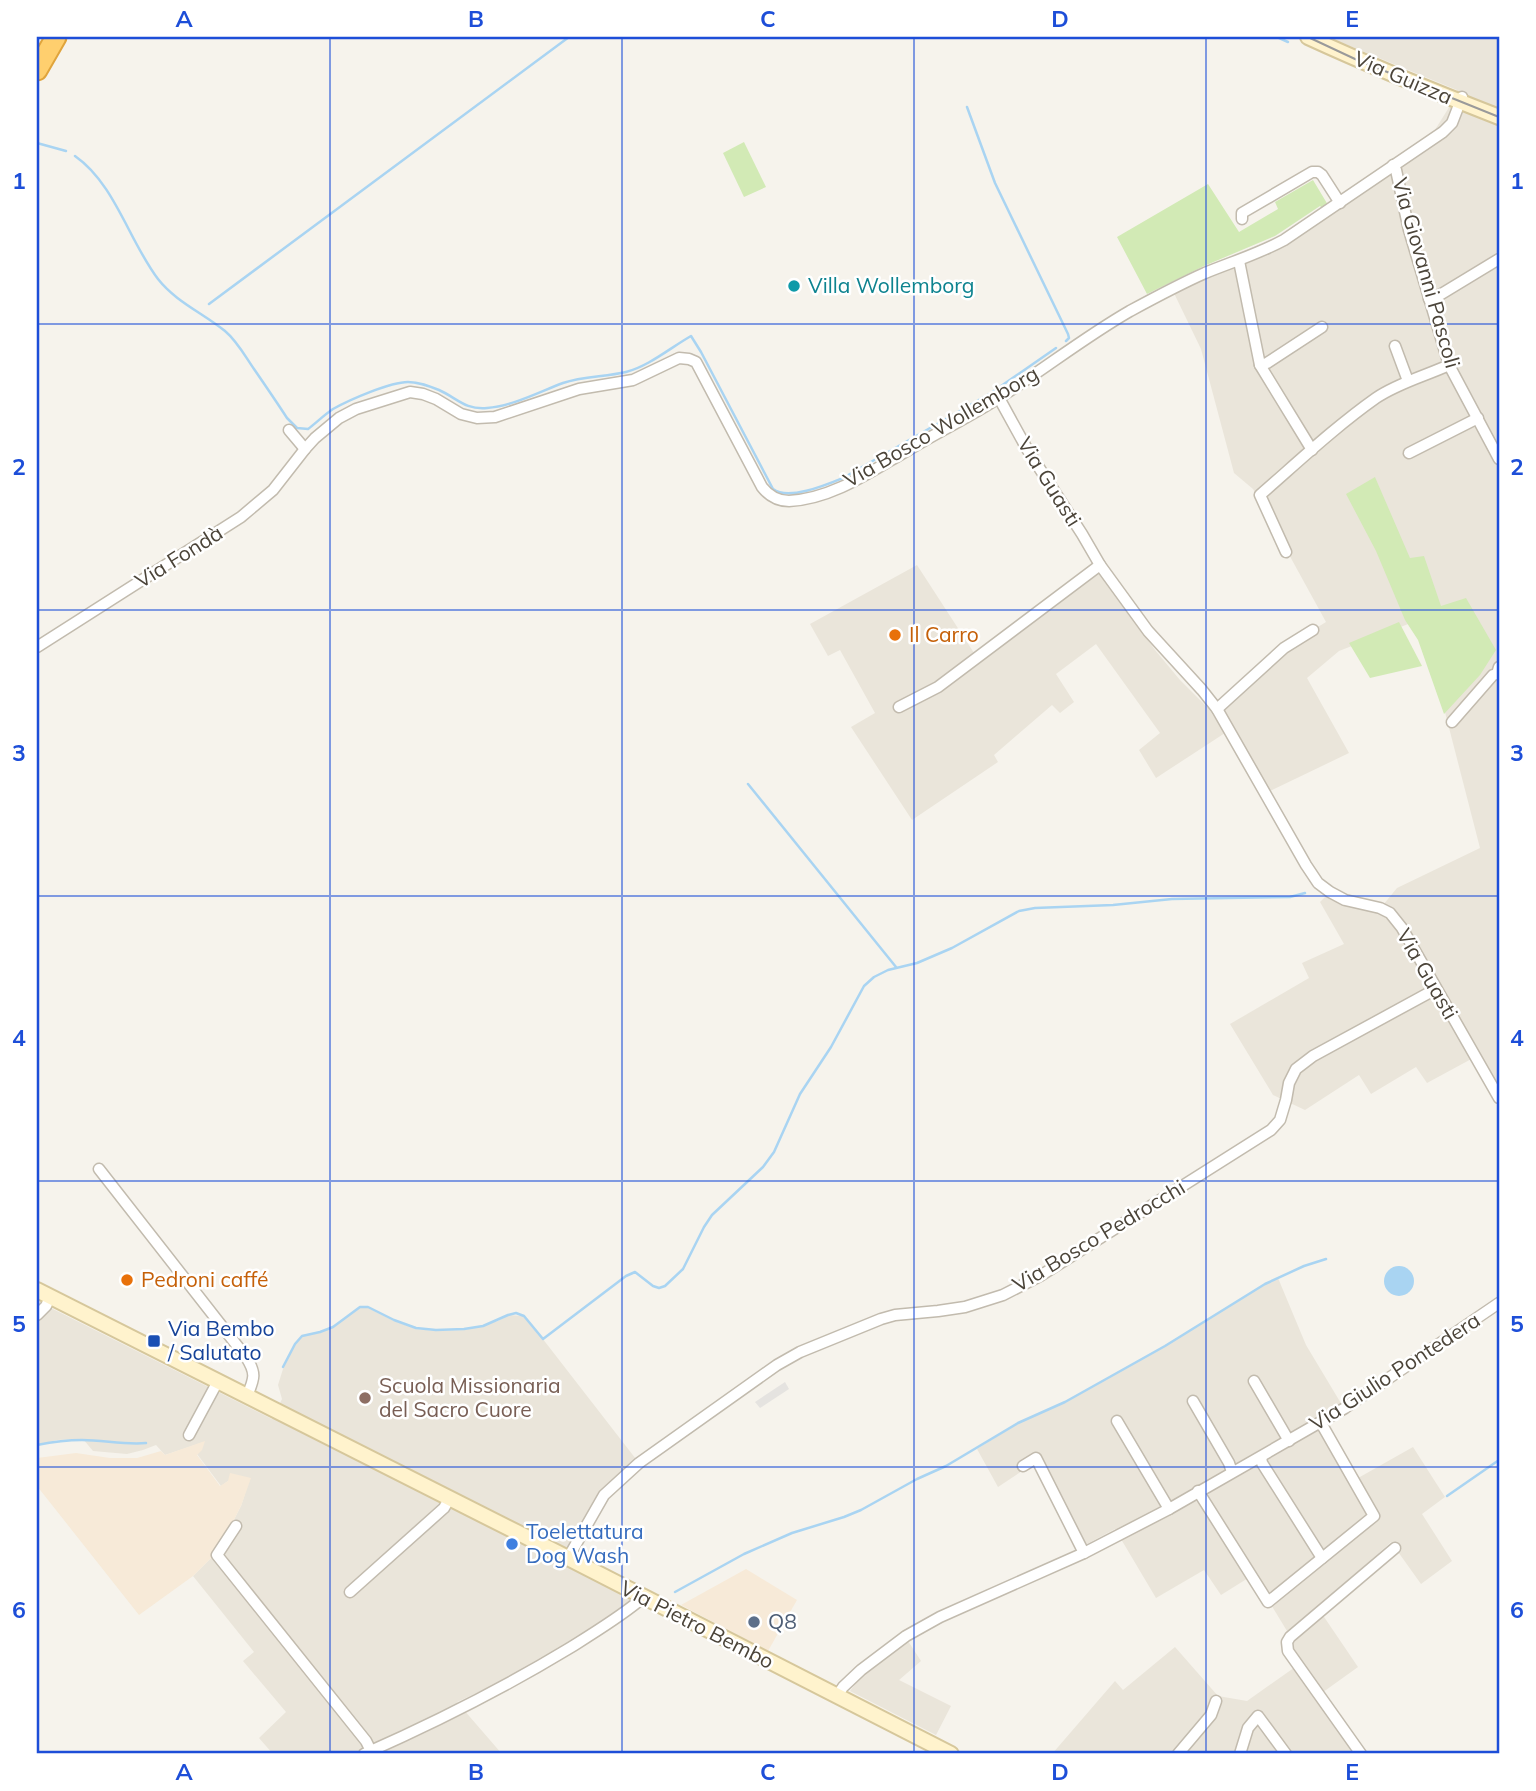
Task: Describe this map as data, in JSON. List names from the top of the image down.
{
  "streets": {
    "main road": ["Via Guizza", "Via Pietro Bembo"],
    "street": [
      "Via Giovanni Pascoli",
      "Via Bosco Wollemborg",
      "Via Guasti",
      "Via Fondà",
      "Via Bosco Pedrocchi",
      "Via Giulio Pontedera"
    ]
  },
  "crossings": [
    ["Via Guizza", "Via Bosco Wollemborg"],
    ["Via Giovanni Pascoli", "Via Bosco Wollemborg"],
    ["Via Bosco Wollemborg", "Via Guasti"],
    ["Via Bosco Wollemborg", "Via Fondà"],
    ["Via Guasti", "Via Bosco Pedrocchi"],
    ["Via Bosco Pedrocchi", "Via Pietro Bembo"],
    ["Via Giulio Pontedera", "Via Pietro Bembo"]
  ],
  "places": {
    "other": [
      "Villa Wollemborg",
      "Il Carro",
      "Pedroni caffé",
      "Scuola Missionaria del Sacro Cuore",
      "Toelettatura Dog Wash",
      "Q8"
    ],
    "transit": ["Via Bembo / Salutato"]
  },
  "grid": {
    "columns": [
      "A",
      "B",
      "C",
      "D",
      "E"
    ],
    "rows": [
      "1",
      "2",
      "3",
      "4",
      "5",
      "6"
    ]
  }
}
